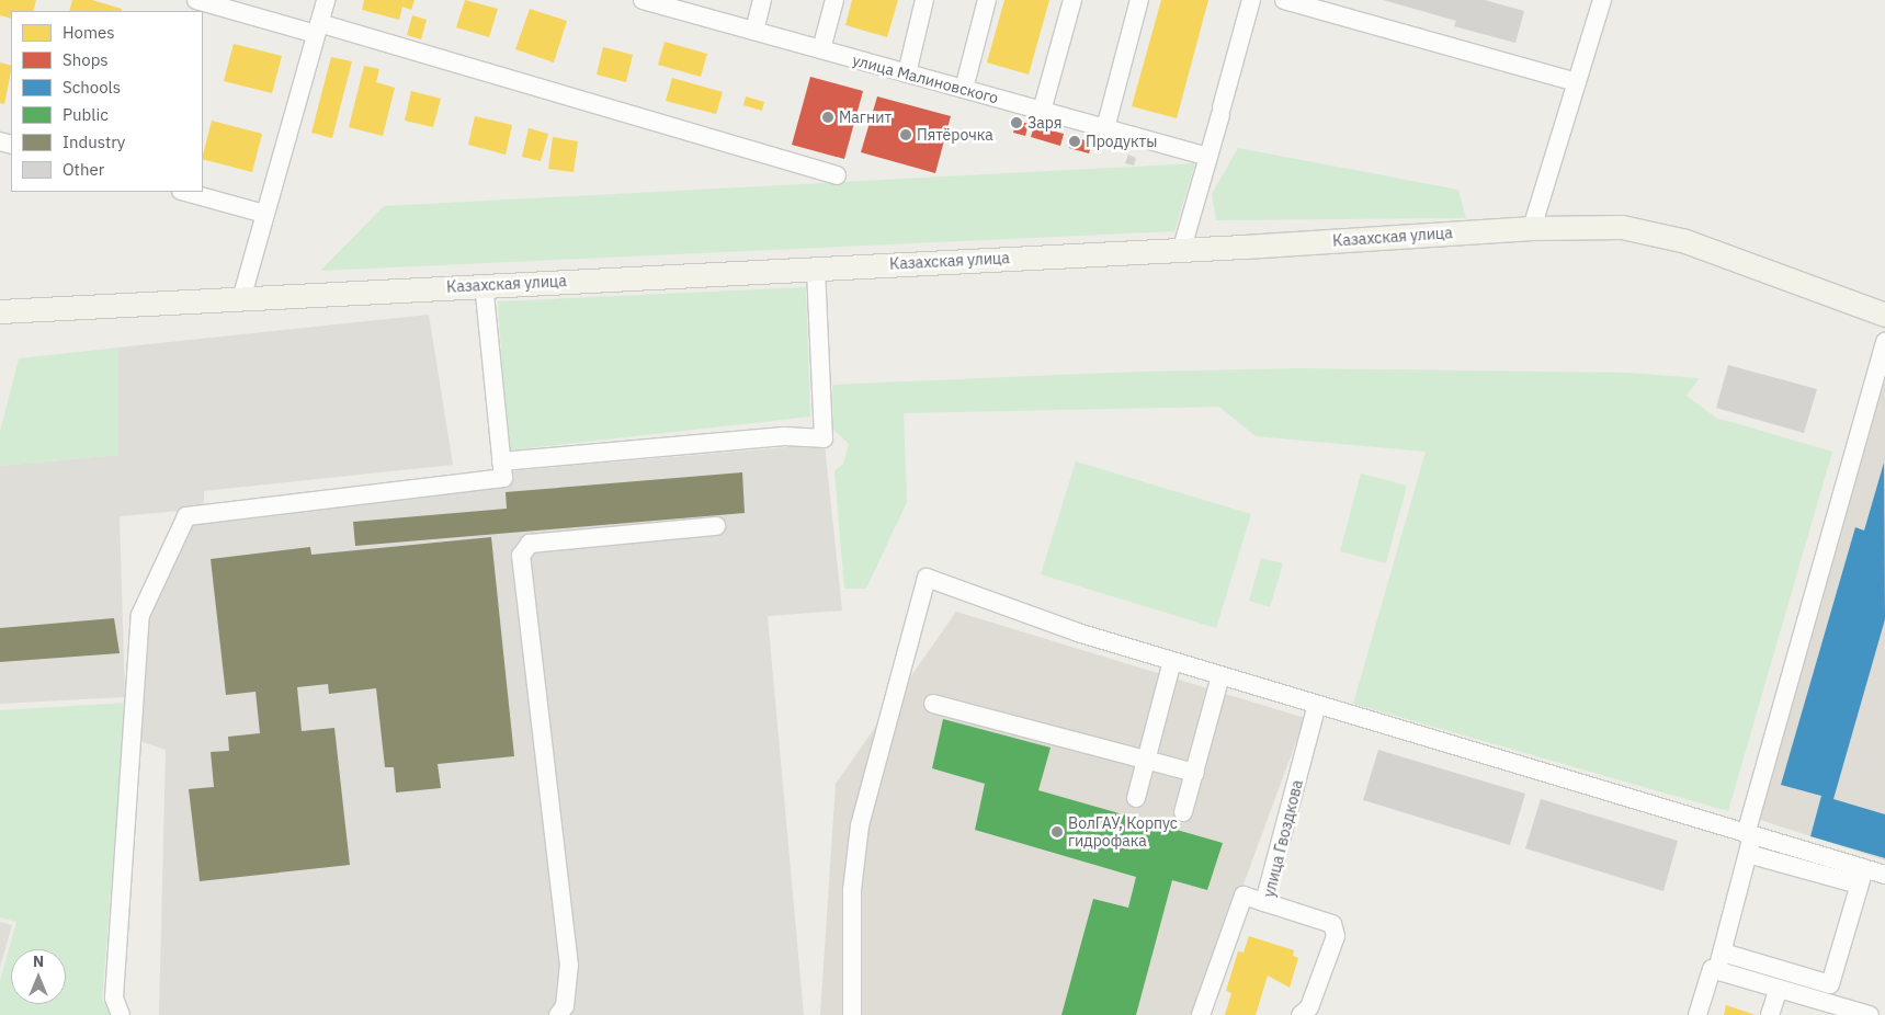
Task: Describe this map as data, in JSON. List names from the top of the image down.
{
  "streets": {
    "main road": ["Казахская улица"],
    "street": ["улица Малиновского", "улица Гвоздкова"]
  },
  "places": [
    "Магнит",
    "Заря",
    "Пятёрочка",
    "Продукты",
    "ВолГАУ, Корпус гидрофака"
  ],
  "legend": [
    "Homes",
    "Shops",
    "Schools",
    "Public",
    "Industry",
    "Other"
  ],
  "north": "top"
}
